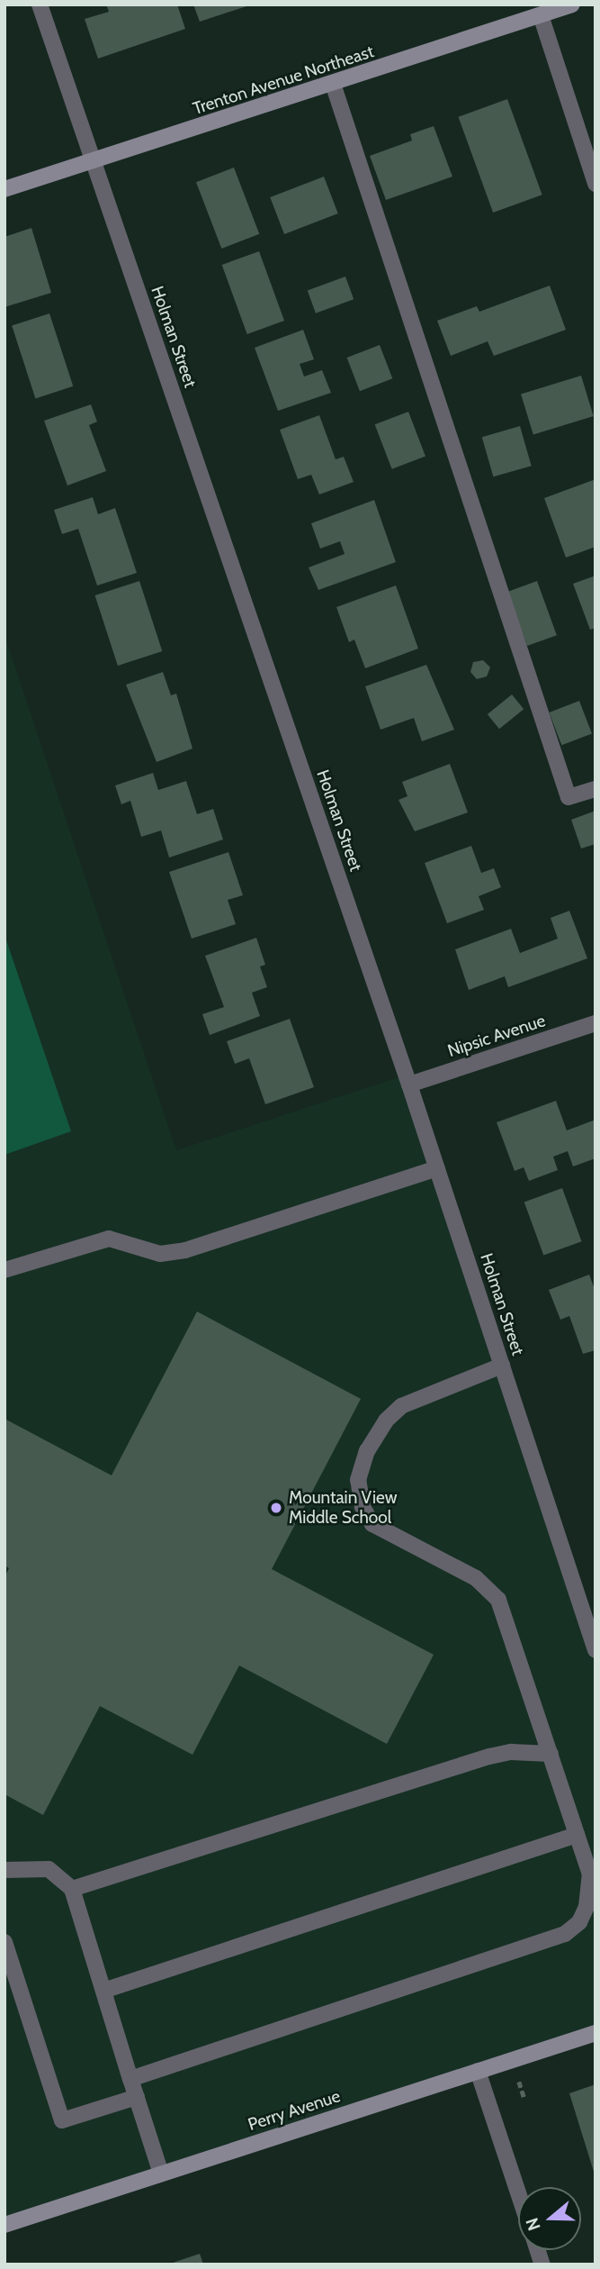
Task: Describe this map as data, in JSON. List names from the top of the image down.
{
  "streets": {
    "main road": ["Trenton Avenue Northeast", "Perry Avenue"],
    "street": ["Holman Street", "Nipsic Avenue"]
  },
  "crossings": [
    ["Trenton Avenue Northeast", "Holman Street"],
    ["Holman Street", "Nipsic Avenue"]
  ],
  "places": ["Mountain View Middle School"],
  "north": "left"
}
